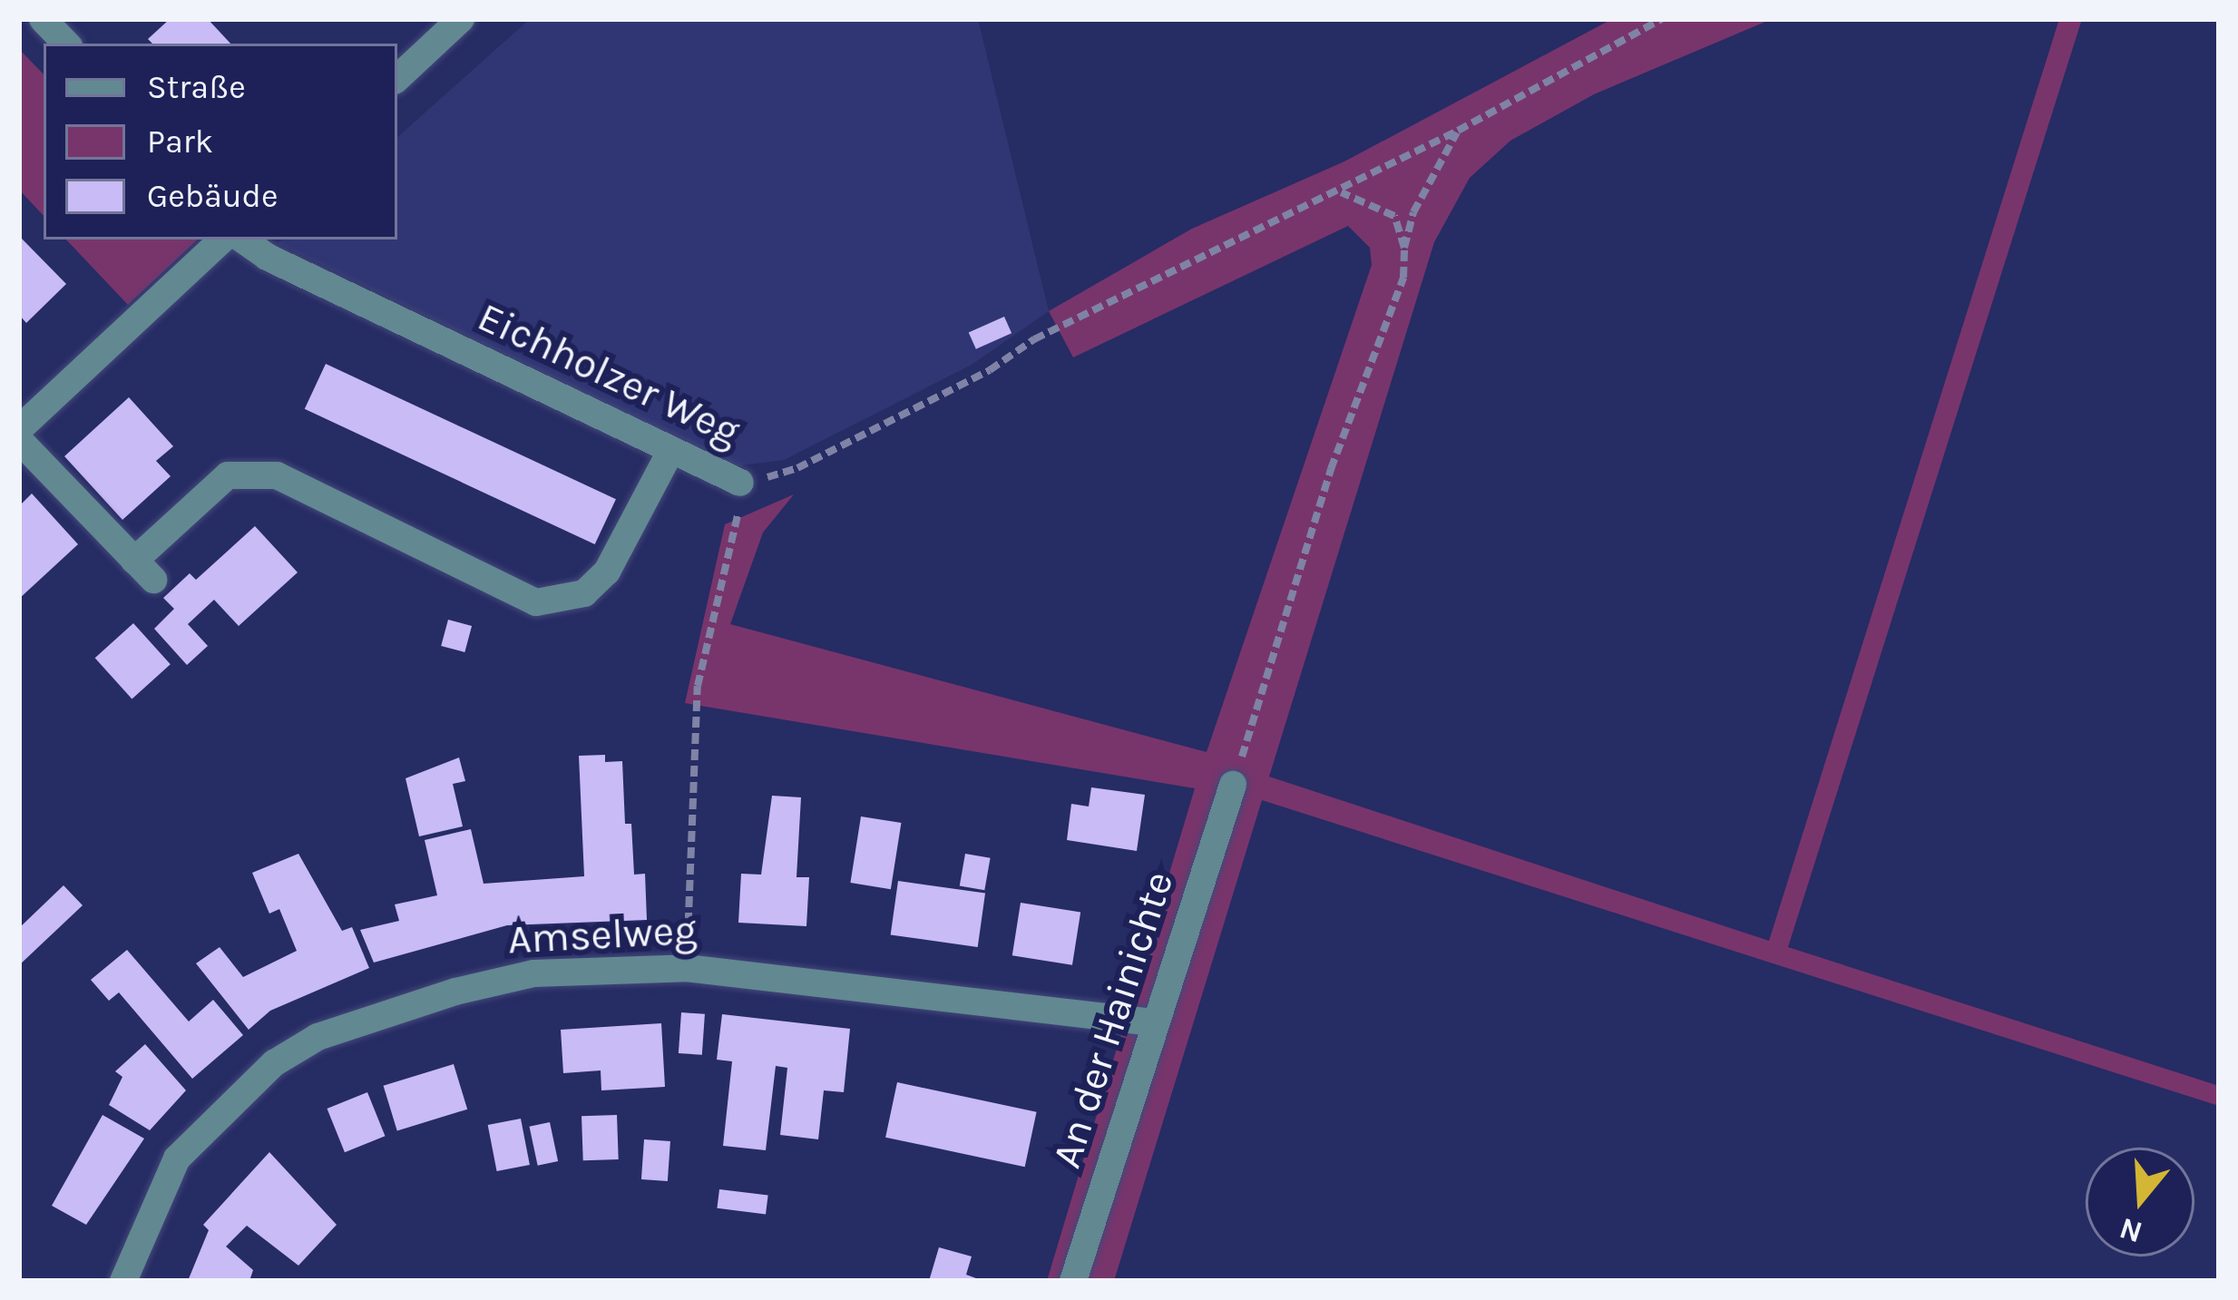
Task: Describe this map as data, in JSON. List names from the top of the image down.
{
  "streets": {
    "street": ["Eichholzer Weg", "Amselweg", "An der Hainichte"]
  },
  "crossings": [
    ["Eichholzer Weg", "Amselweg"],
    ["Amselweg", "An der Hainichte"]
  ],
  "legend": ["Straße", "Park", "Gebäude"],
  "north": "bottom"
}
